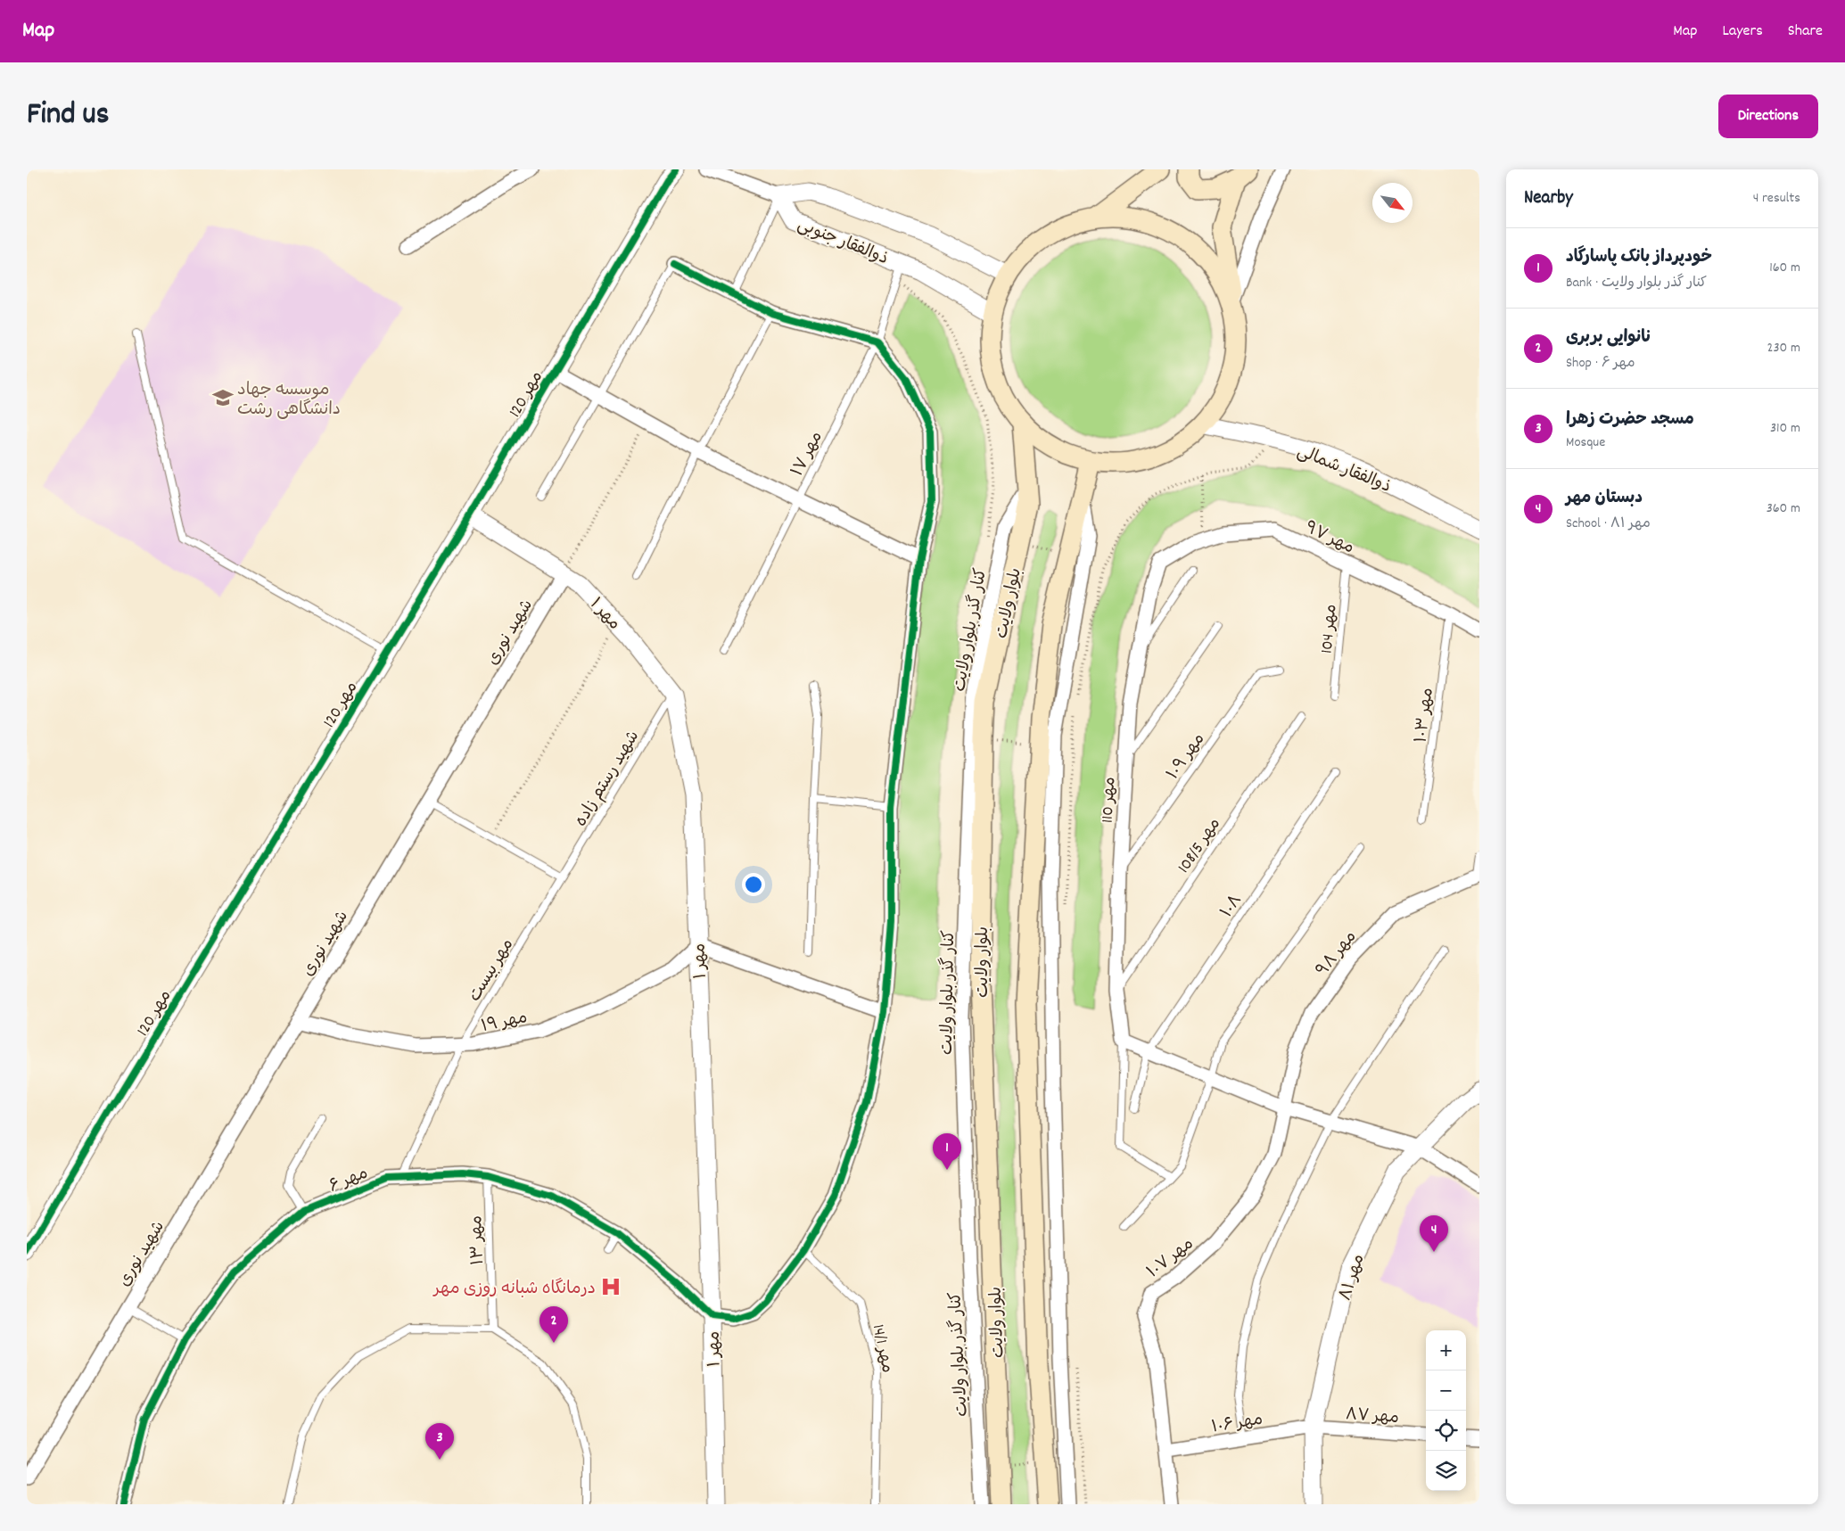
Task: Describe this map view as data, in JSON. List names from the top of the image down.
{
  "streets": {
    "main road": ["بلوار ولایت"],
    "street": [
      "ذوالفقار جنوبی",
      "مهر 120",
      "ذوالفقار شمالی",
      "مهر ۹۷",
      "مهر ۱",
      "کنار گذر بلوار ولایت",
      "شهید نوری",
      "مهر 110",
      "مهر ۹۸",
      "مهر ۱۹",
      "مهر ۶",
      "مهر ۱۰۷",
      "مهر ۸۱",
      "مهر ۸۷",
      "مهر ۱۰۶"
    ],
    "lane": [
      "مهر ۱۷",
      "مهر 104",
      "مهر ۱۰۳",
      "مهر ۱۰۹",
      "شهید رستم زاده",
      "مهر 108/5",
      "۱۰۸",
      "مهر بیست",
      "مهر ۱۳",
      "مهر 14/1"
    ]
  },
  "crossings": [
    ["ذوالفقار جنوبی", "مهر ۱۷"],
    ["مهر 120", "مهر ۱"],
    ["مهر ۹۷", "مهر 104"],
    ["مهر ۹۷", "مهر ۱۰۳"],
    ["مهر ۹۷", "مهر 110"],
    ["بلوار ولایت", "کنار گذر بلوار ولایت"],
    ["مهر ۱", "شهید نوری"],
    ["مهر ۱", "شهید رستم زاده"],
    ["مهر ۱", "مهر ۱۹"],
    ["مهر ۱", "مهر ۶"],
    ["شهید نوری", "مهر ۱۹"],
    ["مهر ۱۰۹", "مهر 110"],
    ["شهید رستم زاده", "مهر بیست"],
    ["مهر 110", "مهر 108/5"],
    ["مهر ۹۸", "مهر ۱۰۷"],
    ["مهر بیست", "مهر ۱۹"],
    ["مهر بیست", "مهر ۶"],
    ["مهر ۶", "مهر ۱۳"],
    ["مهر ۱۰۷", "مهر ۱۰۶"],
    ["مهر ۸۱", "مهر ۸۷"],
    ["مهر ۸۱", "مهر ۱۰۶"],
    ["مهر ۸۷", "مهر ۱۰۶"]
  ],
  "places": {
    "school or university": ["موسسه جهاد دانشگاهی رشت"],
    "hospital": ["درمانگاه شبانه روزی مهر"]
  },
  "north": "bottom right",
  "page": {
    "header": "Map",
    "nav": ["Map", "Layers", "Share"],
    "title": "Find us",
    "buttons": "Directions",
    "heading": ["Nearby", "4 results"],
    "list": [
      {
        "mark": "1",
        "name": "خودپرداز بانک پاسارگاد",
        "note": "Bank · کنار گذر بلوار ولایت",
        "value": "160 m"
      },
      {
        "mark": "2",
        "name": "نانوایی بربری",
        "note": "Shop · مهر ۶",
        "value": "230 m"
      },
      {
        "mark": "3",
        "name": "مسجد حضرت زهرا",
        "note": "Mosque",
        "value": "310 m"
      },
      {
        "mark": "4",
        "name": "دبستان مهر",
        "note": "School · مهر ۸۱",
        "value": "360 m"
      }
    ],
    "pins": [
      "1",
      "4",
      "2",
      "3"
    ],
    "map_buttons": ["+", "−"]
  }
}
